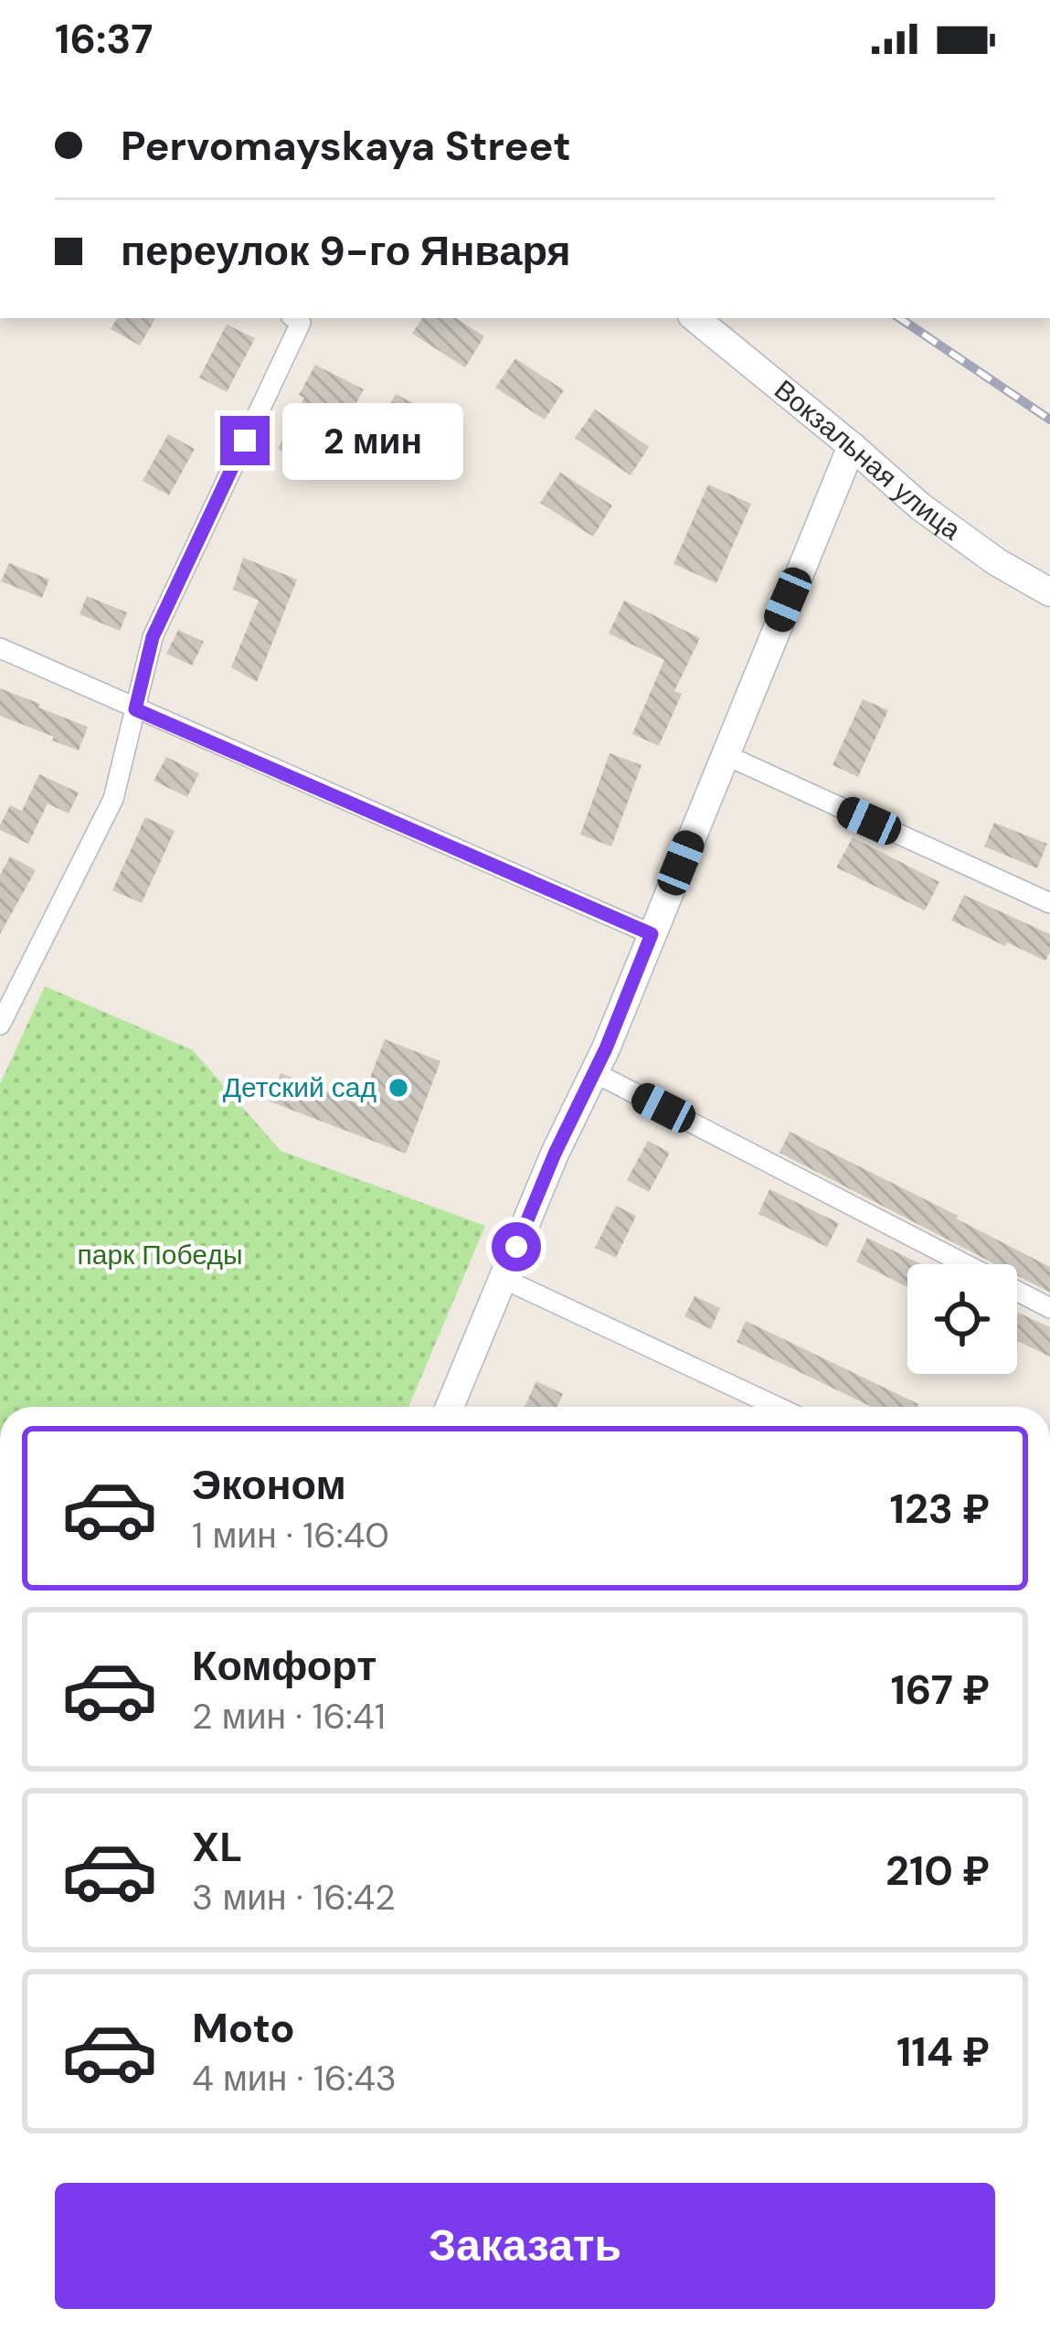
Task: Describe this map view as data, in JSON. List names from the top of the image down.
{
  "streets": {
    "main road": ["Вокзальная улица"]
  },
  "parks": ["парк Победы"],
  "places": ["Детский сад"],
  "page": {
    "status": "16:37",
    "banner": ["Pervomayskaya Street", "переулок 9-го Января"],
    "bubble": "2 мин",
    "list": [
      {
        "name": "Эконом",
        "note": "1 мин · 16:40",
        "value": "123 ₽"
      },
      {
        "name": "Комфорт",
        "note": "2 мин · 16:41",
        "value": "167 ₽"
      },
      {
        "name": "XL",
        "note": "3 мин · 16:42",
        "value": "210 ₽"
      },
      {
        "name": "Moto",
        "note": "4 мин · 16:43",
        "value": "114 ₽"
      }
    ],
    "buttons": "Заказать"
  }
}
